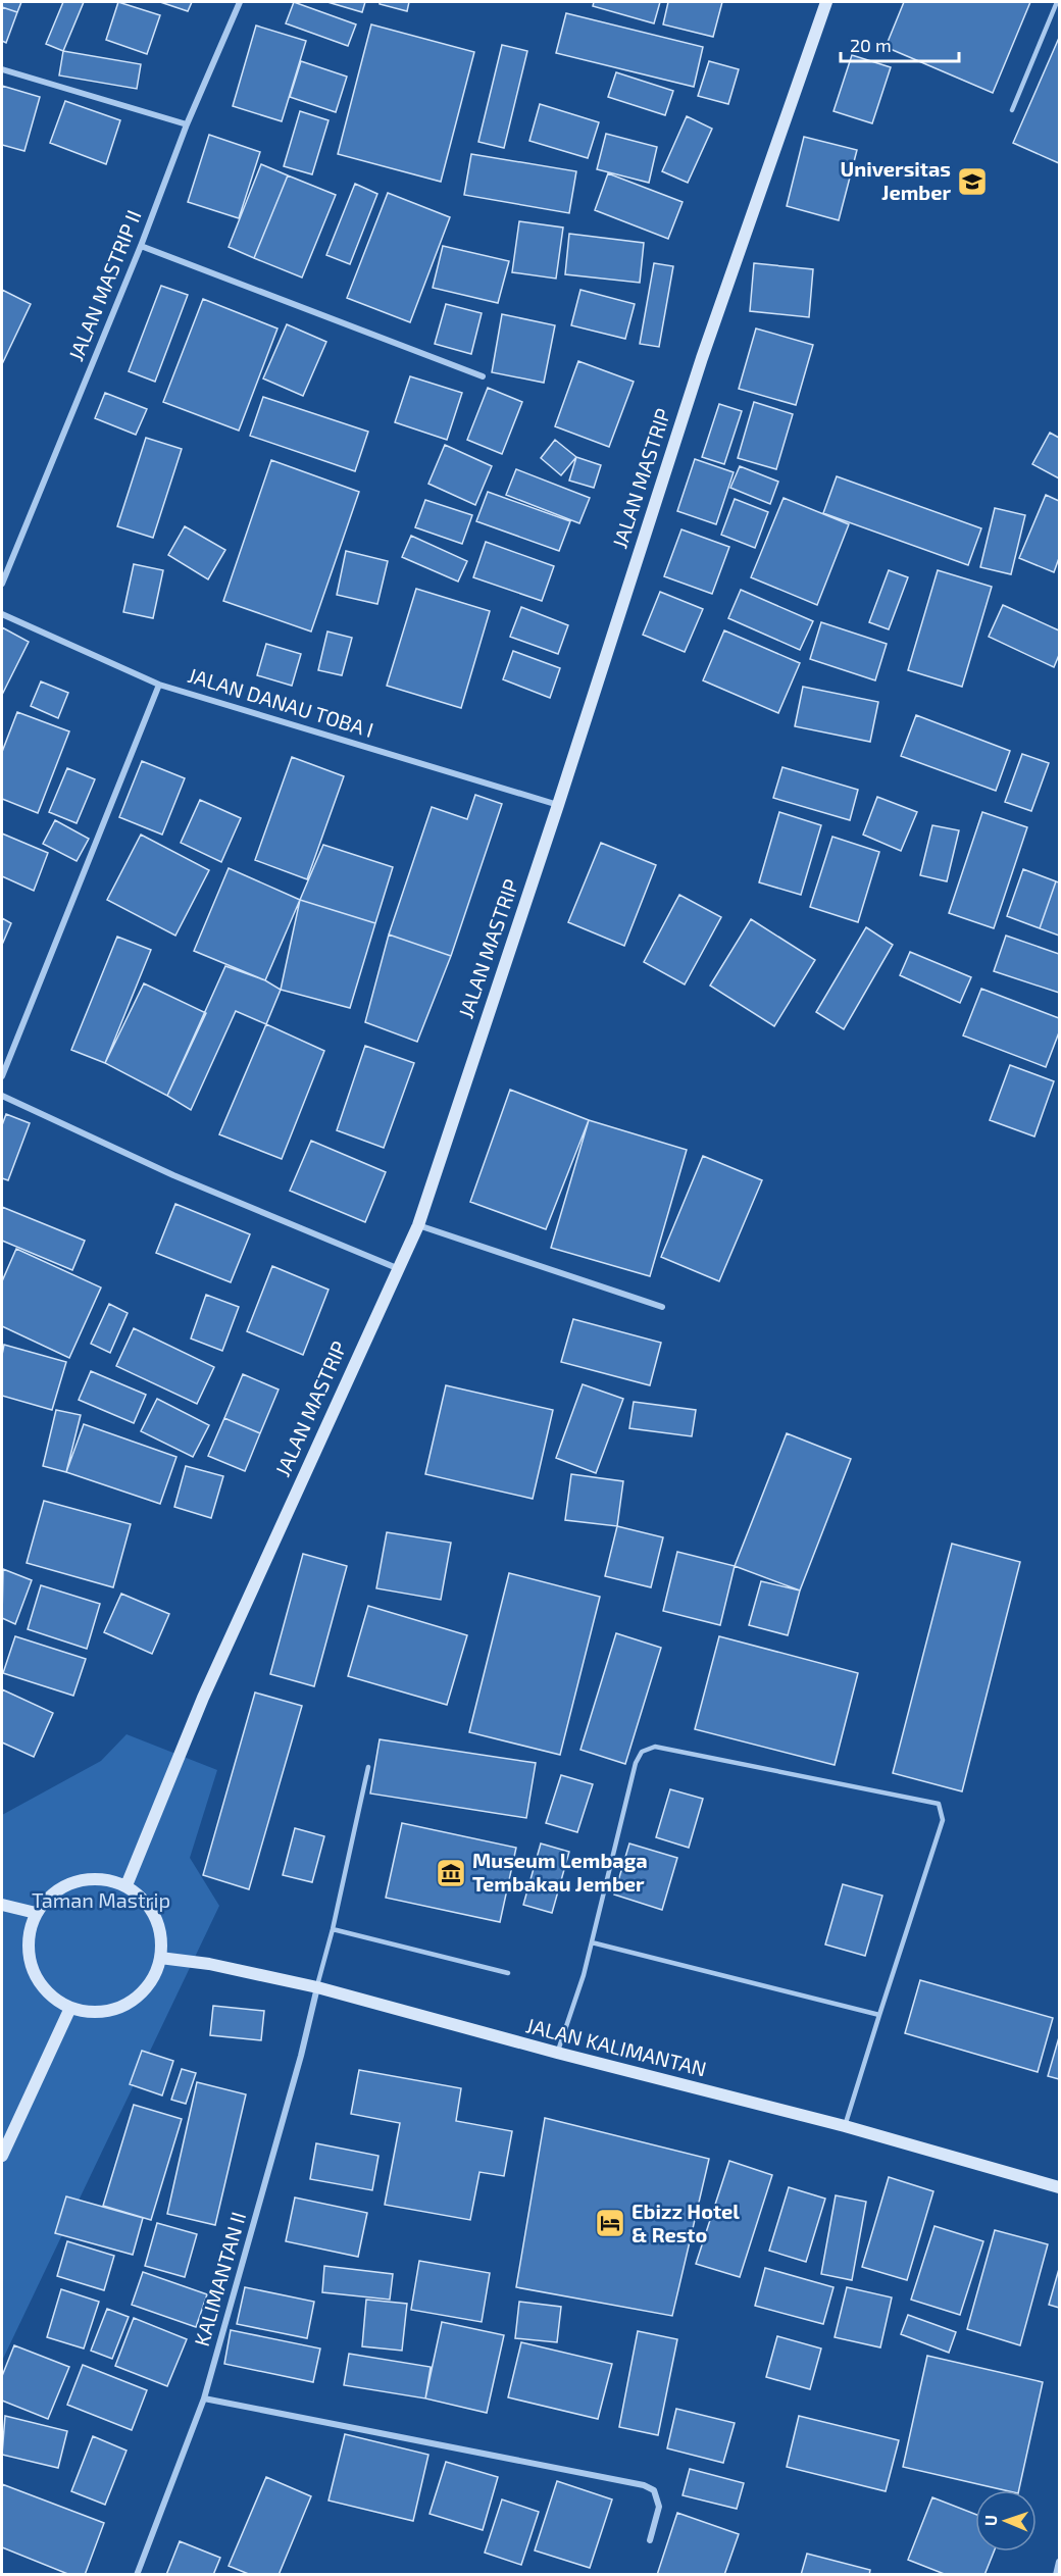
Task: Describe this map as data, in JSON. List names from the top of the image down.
{
  "streets": {
    "main road": ["JALAN MASTRIP", "JALAN KALIMANTAN"],
    "street": ["JALAN MASTRIP II", "JALAN DANAU TOBA I", "KALIMANTAN II"]
  },
  "crossings": [
    ["JALAN MASTRIP", "JALAN DANAU TOBA I"],
    ["JALAN MASTRIP", "JALAN KALIMANTAN"],
    ["JALAN KALIMANTAN", "KALIMANTAN II"]
  ],
  "parks": ["Taman Mastrip"],
  "places": {
    "school or university": ["Universitas Jember"],
    "museum": ["Museum Lembaga Tembakau Jember"],
    "hotel": ["Ebizz Hotel & Resto"]
  },
  "scale_bar": "20 m",
  "north": "left"
}
